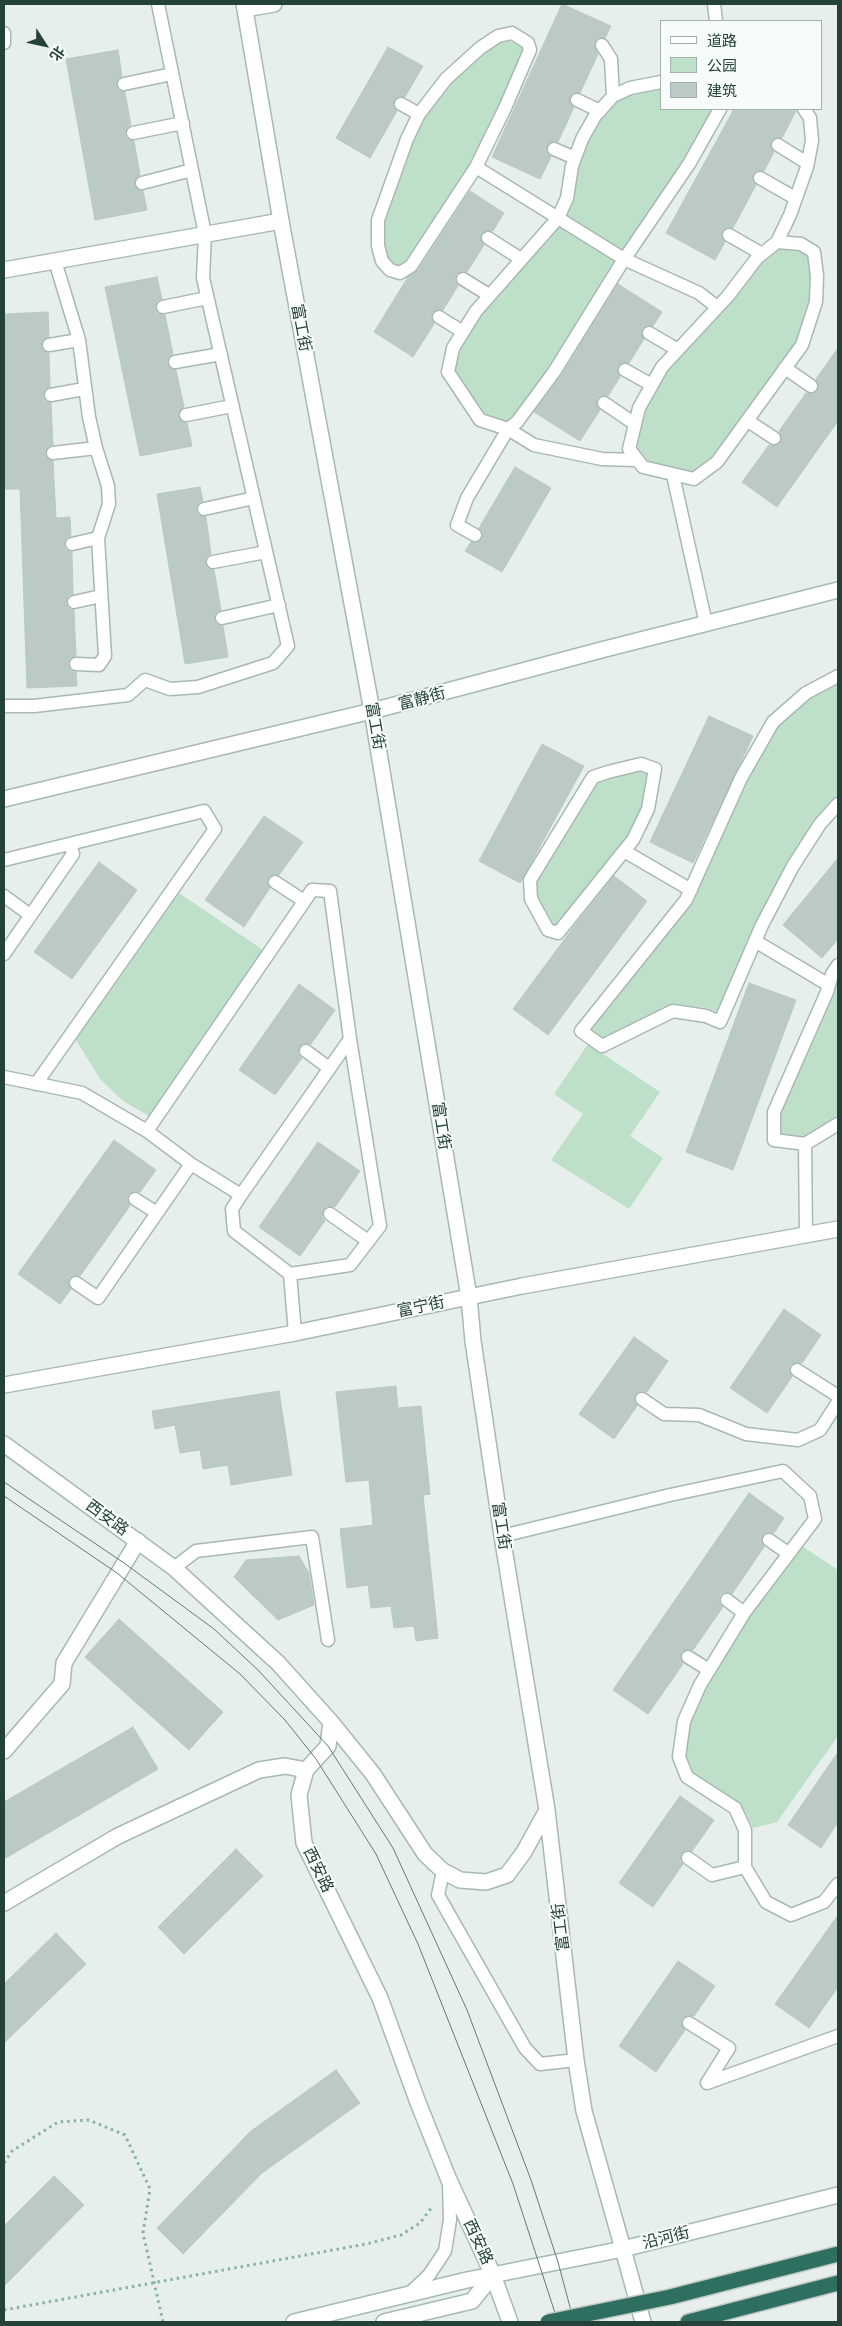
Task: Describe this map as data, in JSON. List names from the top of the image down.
{
  "streets": {
    "street": [
      "富工街",
      "富静街",
      "富宁街",
      "西安路",
      "沿河街"
    ]
  },
  "crossings": [
    ["富工街", "富静街"],
    ["富工街", "富宁街"],
    ["富工街", "沿河街"],
    ["西安路", "沿河街"]
  ],
  "legend": ["道路", "公园", "建筑"],
  "north": "bottom right"
}
